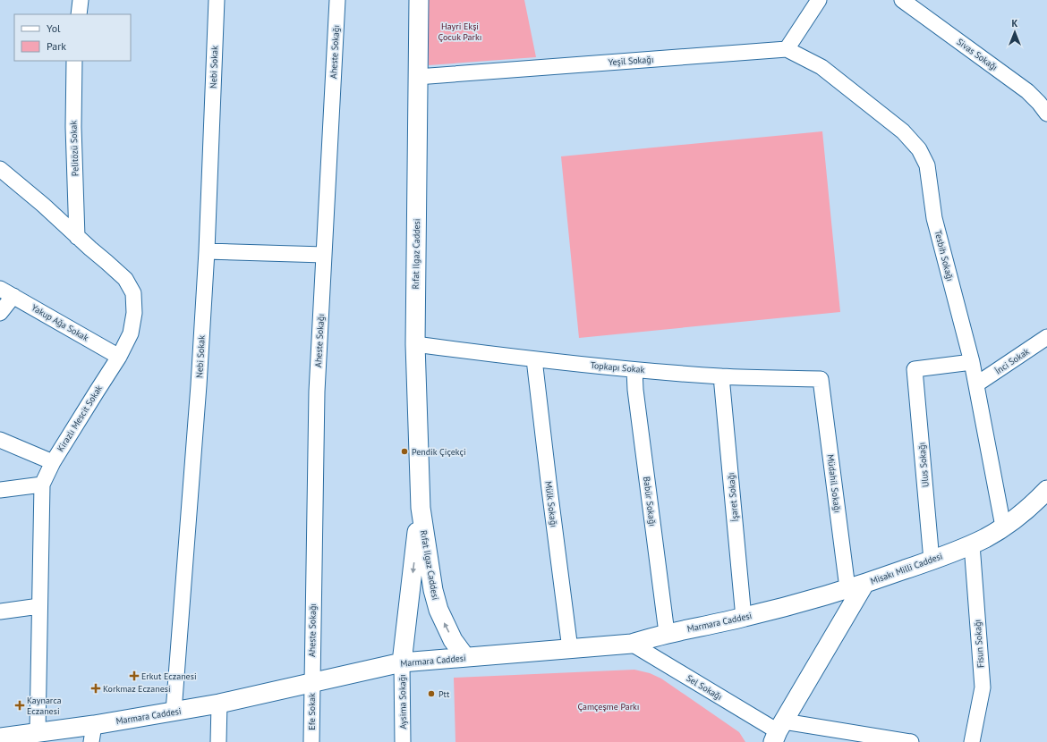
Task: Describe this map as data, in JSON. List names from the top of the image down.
{
  "streets": {
    "street": [
      "Aheste Sokağı",
      "Sivas Sokağı",
      "Yeşil Sokağı",
      "Nebi Sokak",
      "Pelitözü Sokak",
      "Rıfat Ilgaz Caddesi",
      "Tesbih Sokağı",
      "Yakup Ağa Sokak",
      "İnci Sokak",
      "Topkapı Sokak",
      "Kirazlı Mescit Sokak",
      "Ulus Sokağı",
      "Müdahil Sokağı",
      "İşaret Sokağı",
      "Babür Sokağı",
      "Mülk Sokağı",
      "Misakı Milli Caddesi",
      "Marmara Caddesi",
      "Fisun Sokağı",
      "Sel Sokağı",
      "Aysima Sokağı",
      "Efe Sokak"
    ]
  },
  "crossings": [
    ["Aheste Sokağı", "Marmara Caddesi"],
    ["Aheste Sokağı", "Efe Sokak"],
    ["Yeşil Sokağı", "Rıfat Ilgaz Caddesi"],
    ["Yeşil Sokağı", "Tesbih Sokağı"],
    ["Nebi Sokak", "Marmara Caddesi"],
    ["Pelitözü Sokak", "Kirazlı Mescit Sokak"],
    ["Rıfat Ilgaz Caddesi", "Topkapı Sokak"],
    ["Rıfat Ilgaz Caddesi", "Marmara Caddesi"],
    ["Rıfat Ilgaz Caddesi", "Aysima Sokağı"],
    ["Tesbih Sokağı", "İnci Sokak"],
    ["Tesbih Sokağı", "Ulus Sokağı"],
    ["Tesbih Sokağı", "Misakı Milli Caddesi"],
    ["Yakup Ağa Sokak", "Kirazlı Mescit Sokak"],
    ["Topkapı Sokak", "Müdahil Sokağı"],
    ["Topkapı Sokak", "İşaret Sokağı"],
    ["Topkapı Sokak", "Babür Sokağı"],
    ["Topkapı Sokak", "Mülk Sokağı"],
    ["Kirazlı Mescit Sokak", "Marmara Caddesi"],
    ["Ulus Sokağı", "Misakı Milli Caddesi"],
    ["Müdahil Sokağı", "Marmara Caddesi"],
    ["İşaret Sokağı", "Marmara Caddesi"],
    ["Babür Sokağı", "Marmara Caddesi"],
    ["Mülk Sokağı", "Marmara Caddesi"],
    ["Misakı Milli Caddesi", "Marmara Caddesi"],
    ["Misakı Milli Caddesi", "Fisun Sokağı"],
    ["Misakı Milli Caddesi", "Sel Sokağı"],
    ["Marmara Caddesi", "Sel Sokağı"],
    ["Marmara Caddesi", "Aysima Sokağı"],
    ["Marmara Caddesi", "Efe Sokak"]
  ],
  "parks": ["Hayri Ekşi Çocuk Parkı", "Çamçeşme Parkı"],
  "places": {
    "other": ["Pendik Çiçekçi", "Ptt"],
    "health": ["Erkut Eczanesi", "Korkmaz Eczanesi", "Kaynarca Eczanesi"]
  },
  "legend": ["Yol", "Park"],
  "north": "top"
}
